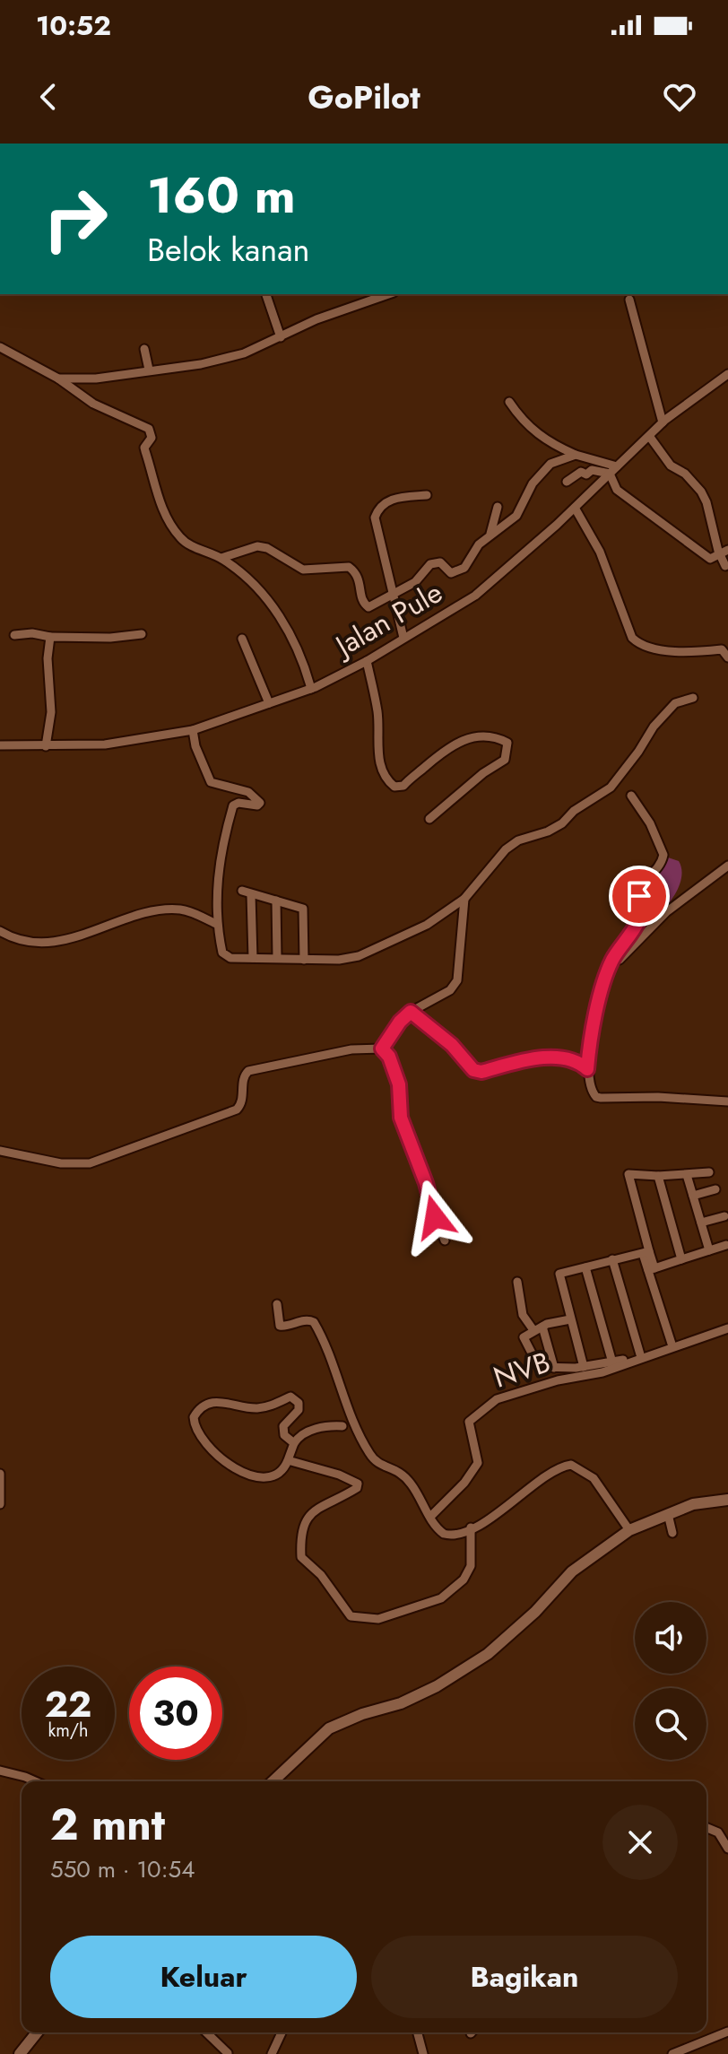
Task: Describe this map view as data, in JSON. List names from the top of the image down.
{
  "streets": {
    "street": ["Jalan Pule", "NVB"]
  },
  "page": {
    "status": "10:52",
    "header": "GoPilot",
    "turn": ["160 m", "Belok kanan"],
    "speed": "22 km/h",
    "limit": "30",
    "heading": ["2 mnt", "550 m · 10:54"],
    "buttons": ["Keluar", "Bagikan"]
  }
}
